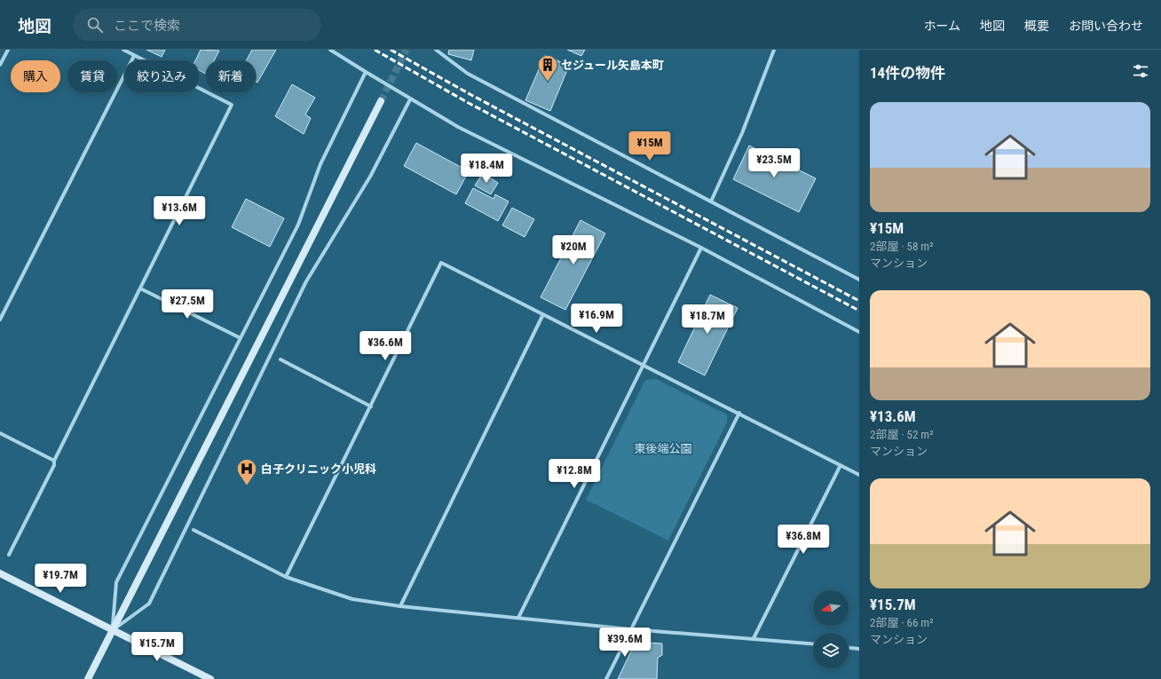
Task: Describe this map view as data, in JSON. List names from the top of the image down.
{
  "parks": ["東後端公園"],
  "places": {
    "building": ["セジュール矢島本町"],
    "hospital": ["白子クリニック小児科"]
  },
  "north": "left",
  "page": {
    "header": "地図",
    "search": "ここで検索",
    "nav": [
      "ホーム",
      "地図",
      "概要",
      "お問い合わせ"
    ],
    "heading": "14件の物件",
    "chip": [
      "購入",
      "賃貸",
      "絞り込み",
      "新着"
    ],
    "list": [
      {
        "name": "¥15M",
        "note": "2部屋 · 58 m² · マンション"
      },
      {
        "name": "¥13.6M",
        "note": "2部屋 · 52 m² · マンション"
      },
      {
        "name": "¥15.7M",
        "note": "2部屋 · 66 m² · マンション"
      }
    ],
    "price": [
      "¥15M",
      "¥23.5M",
      "¥18.4M",
      "¥13.6M",
      "¥20M",
      "¥27.5M",
      "¥16.9M",
      "¥18.7M",
      "¥36.6M",
      "¥12.8M",
      "¥36.8M",
      "¥19.7M",
      "¥39.6M",
      "¥15.7M"
    ]
  }
}
